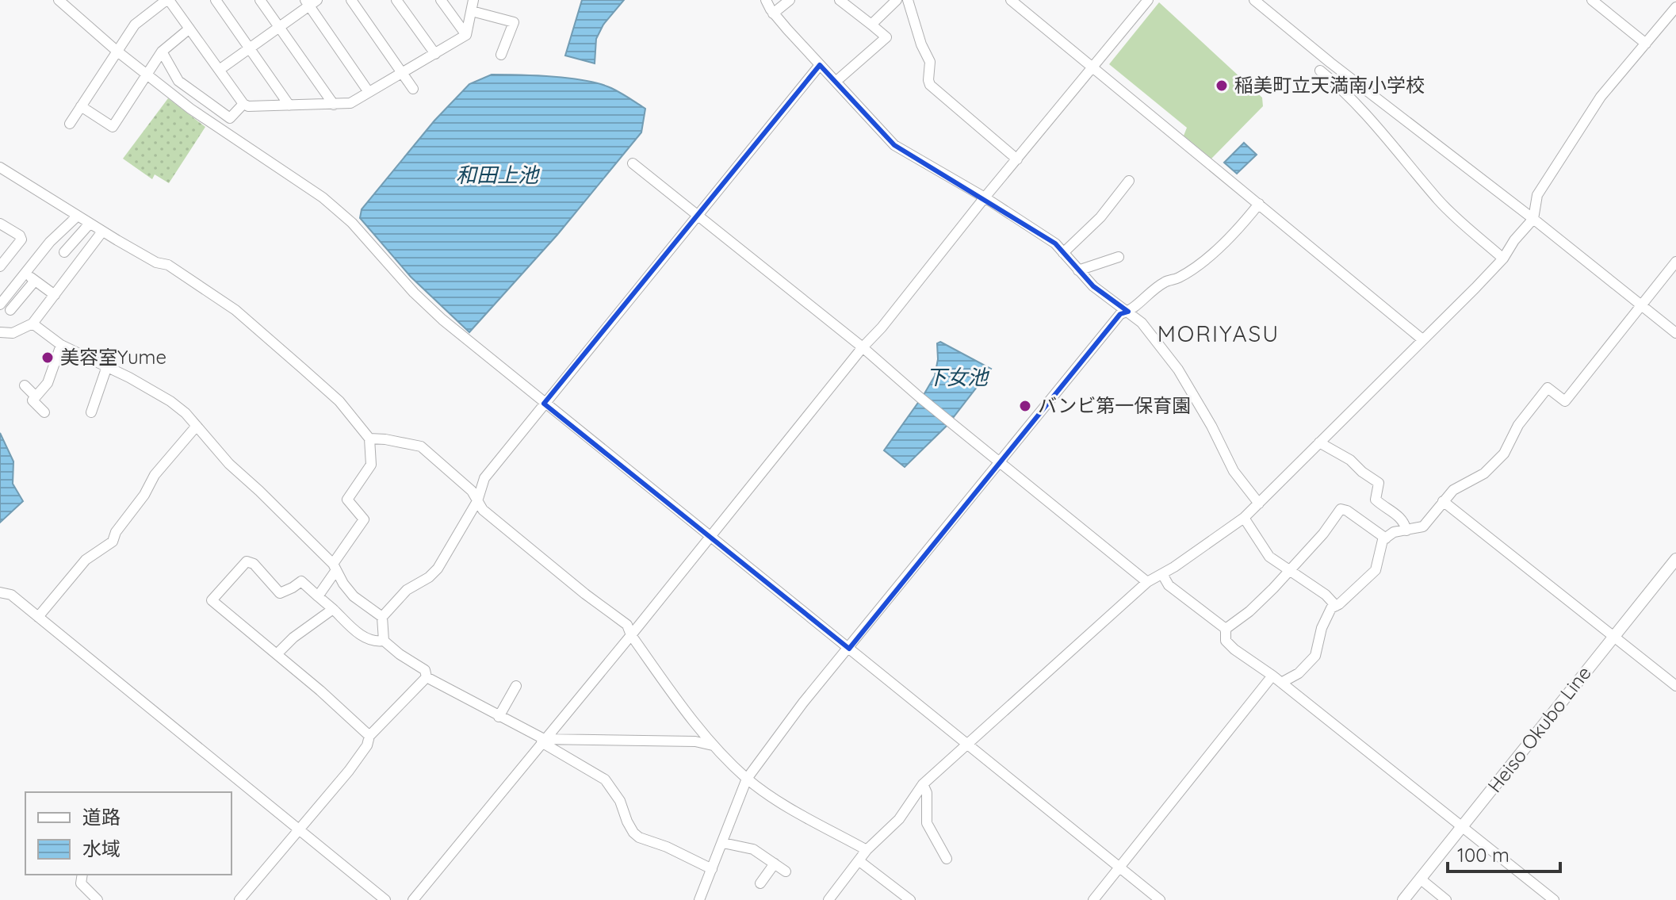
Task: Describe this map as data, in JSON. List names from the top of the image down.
{
  "streets": {
    "main road": ["Heiso Okubo Line"]
  },
  "districts": ["MORIYASU"],
  "water": ["和田上池", "下女池"],
  "places": ["稲美町立天満南小学校", "美容室Yume", "バンビ第一保育園"],
  "legend": ["道路", "水域"],
  "scale_bar": "100 m"
}
